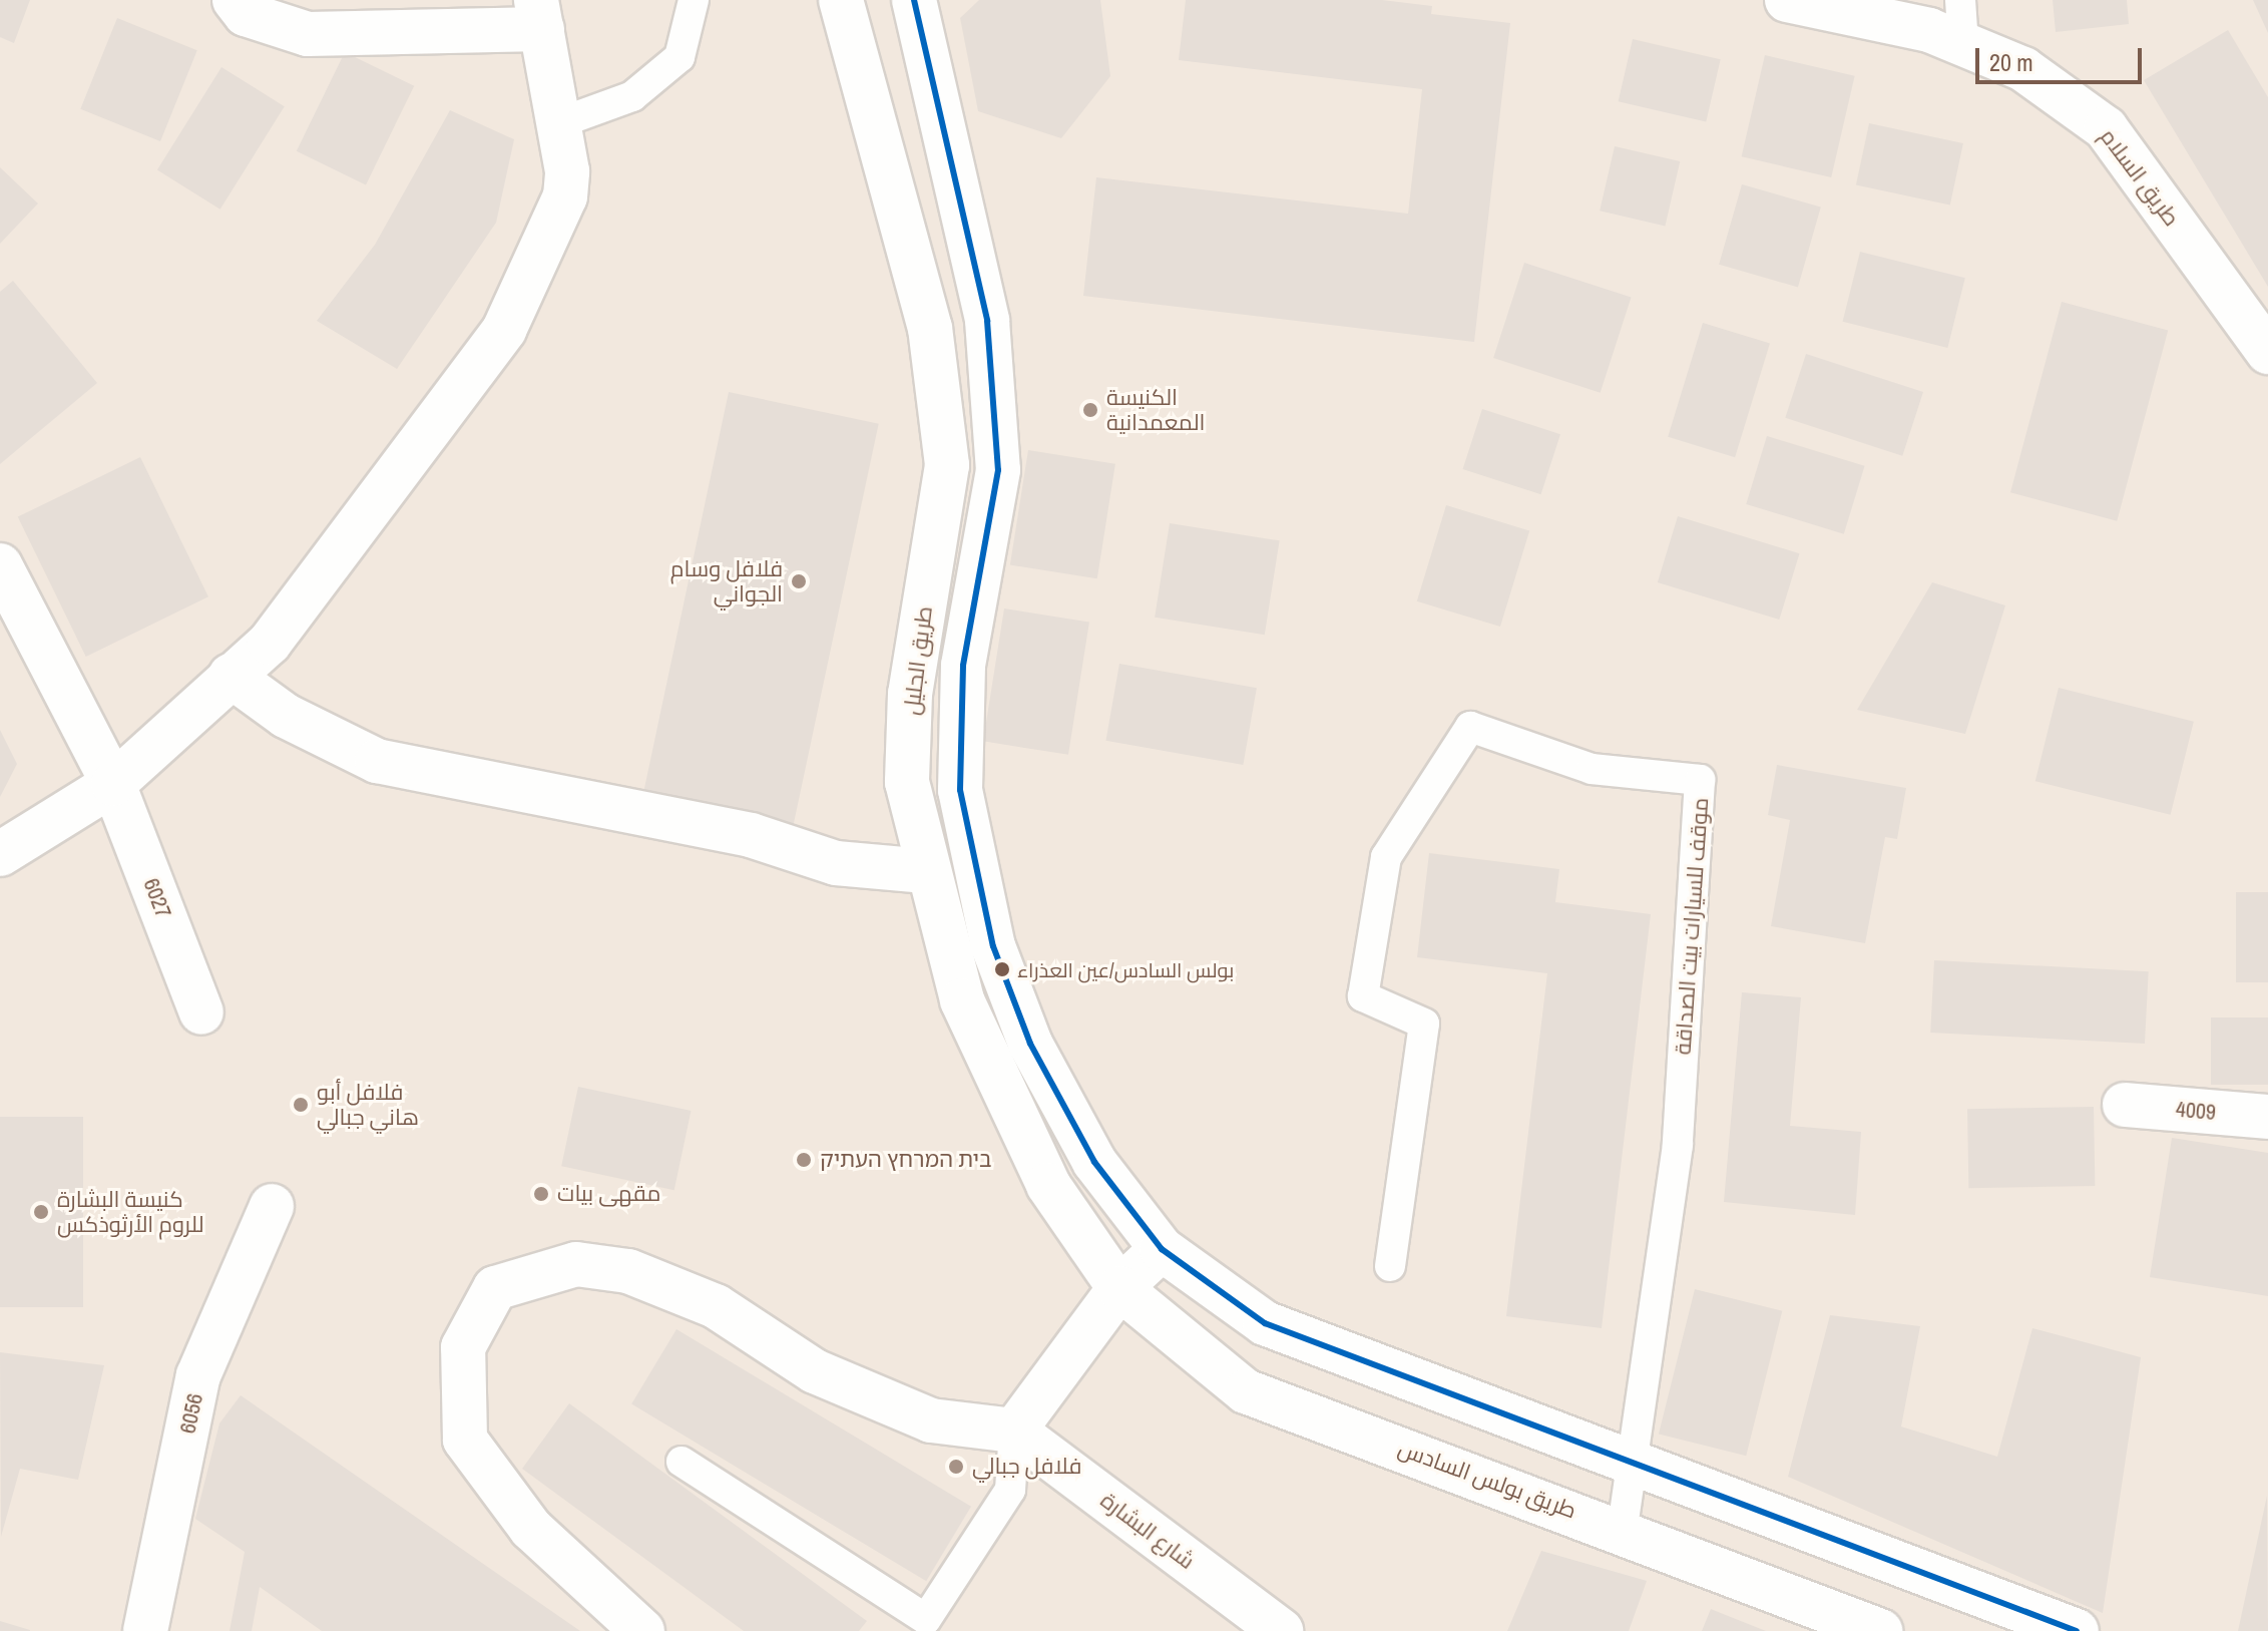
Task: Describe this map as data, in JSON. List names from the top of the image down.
{
  "streets": {
    "street": [
      "طريق السلام",
      "طريق الجليل",
      "6027",
      "4009",
      "6056",
      "طريق بولس السادس",
      "شارع البشارة"
    ],
    "lane": ["موقف للسيارات بيت الصداقة"]
  },
  "crossings": [
    ["طريق الجليل", "طريق بولس السادس"],
    ["موقف للسيارات بيت الصداقة", "طريق بولس السادس"]
  ],
  "places": [
    "الكنيسة المعمدانية",
    "فلافل وسام الجواني",
    "بولس السادس/عين العذراء",
    "فلافل أبو هاني جبالي",
    "בית המרחץ העתיק",
    "مقهى بيات",
    "كنيسة البشارة للروم الأرثوذكس",
    "فلافل جبالي"
  ],
  "scale_bar": "20 m"
}
